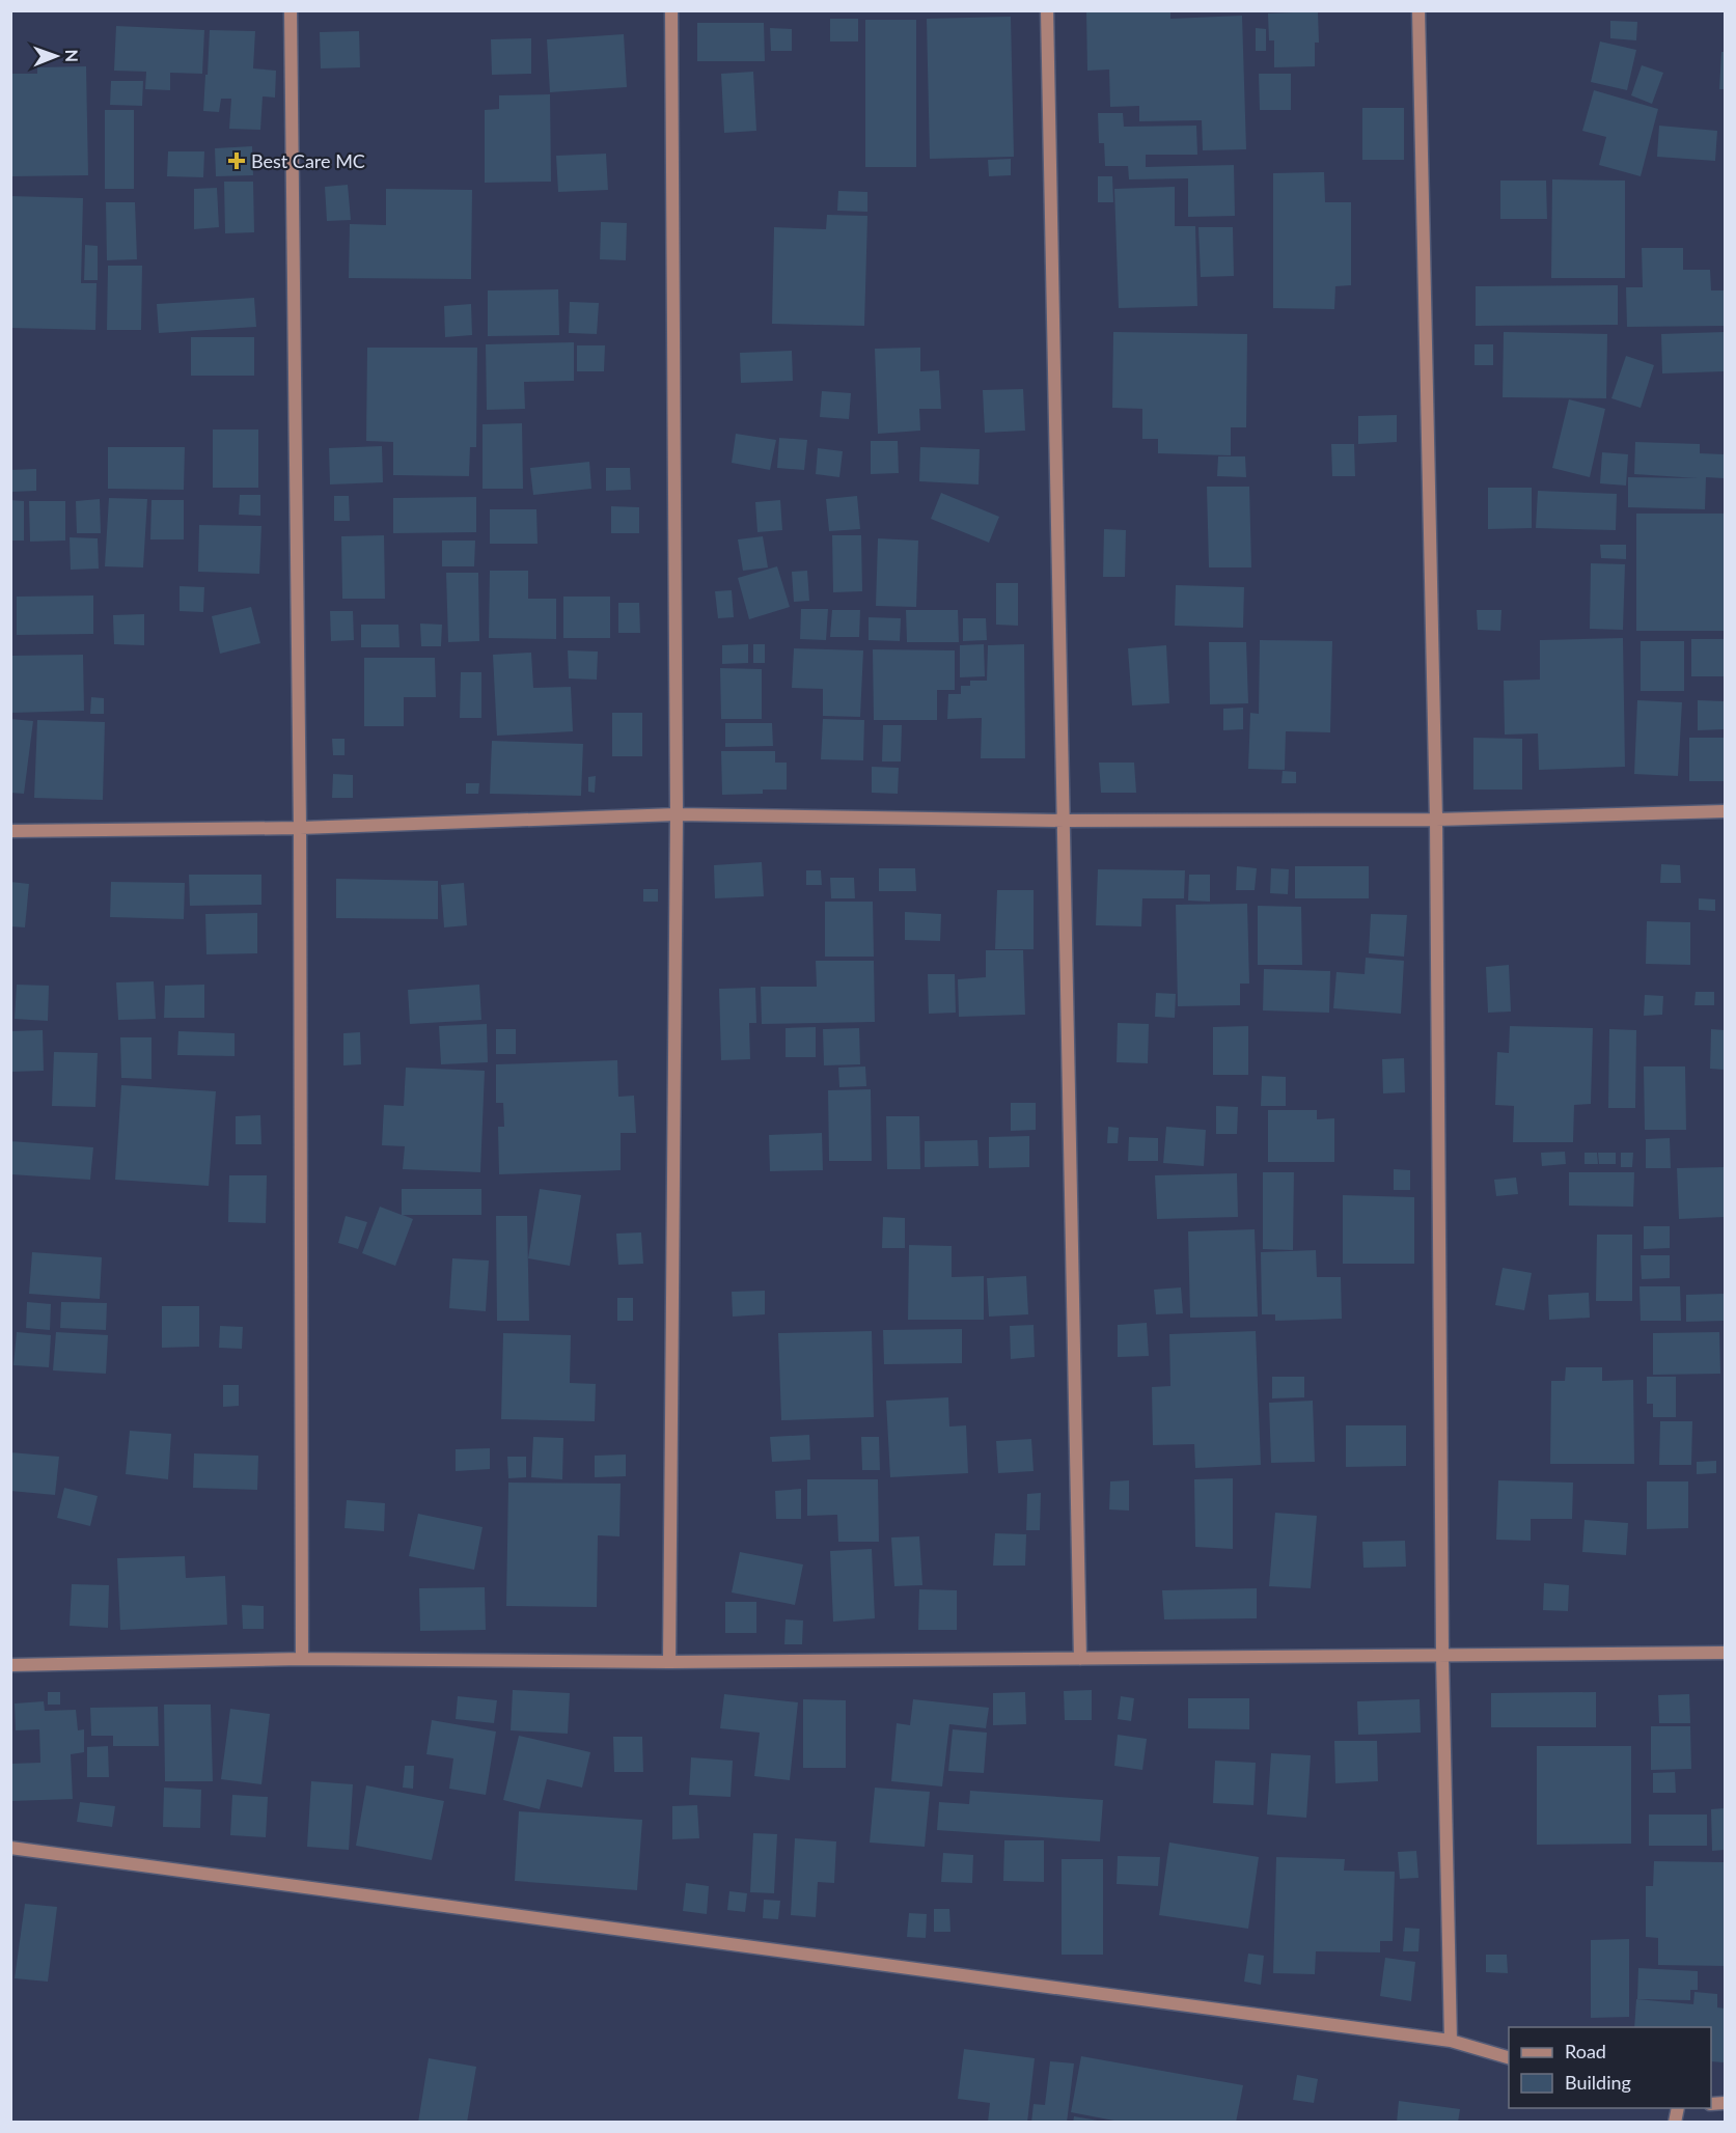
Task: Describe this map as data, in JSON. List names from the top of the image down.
{
  "places": {
    "health": ["Best Care MC"]
  },
  "legend": ["Road", "Building"],
  "north": "right"
}
